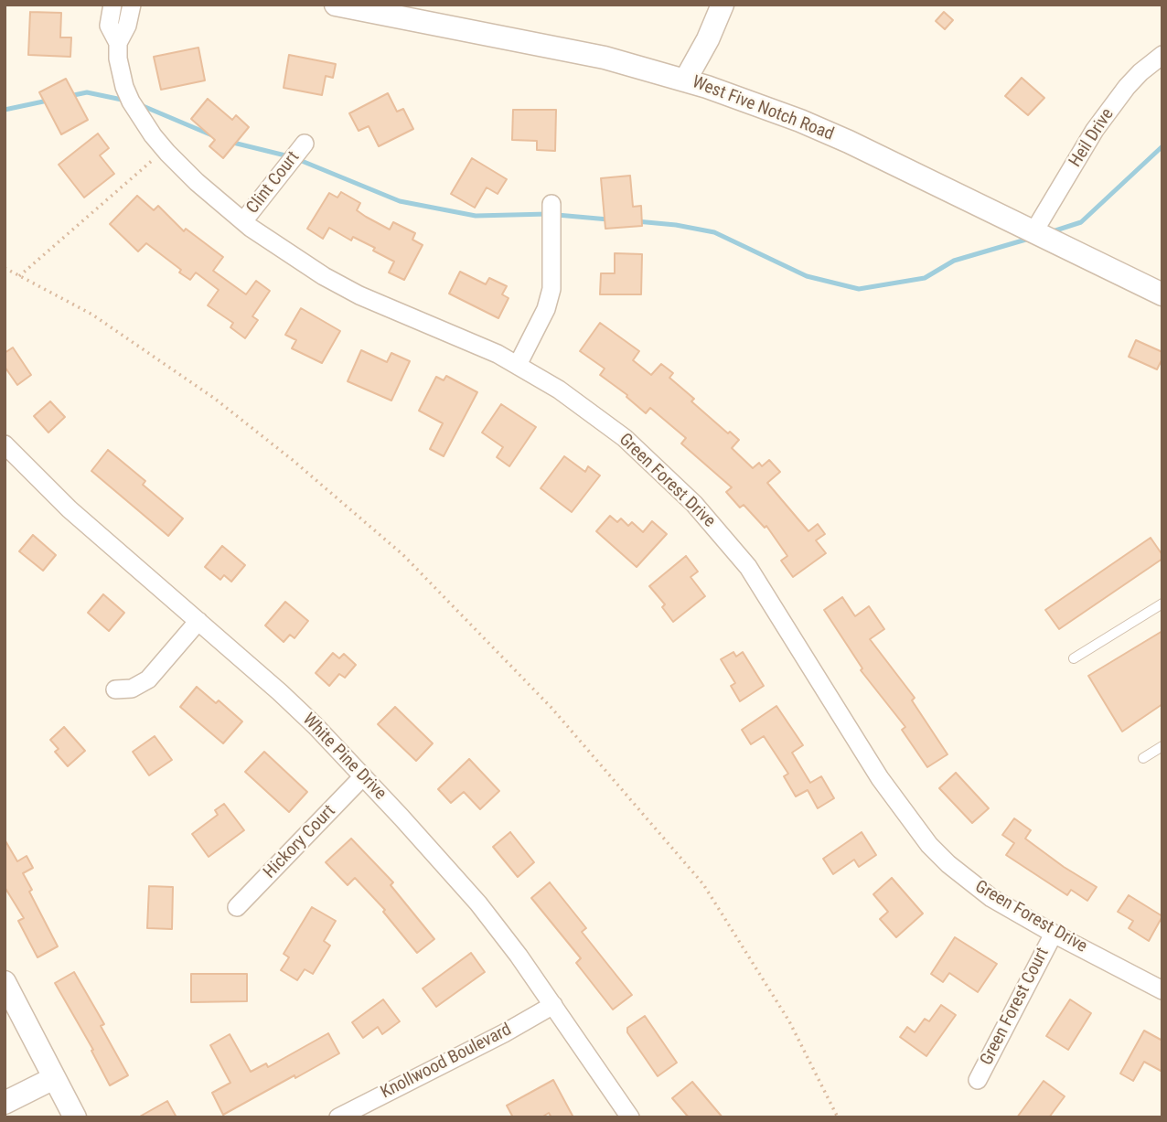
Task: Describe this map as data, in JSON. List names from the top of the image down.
{
  "streets": {
    "street": [
      "West Five Notch Road",
      "Heil Drive",
      "Clint Court",
      "Green Forest Drive",
      "White Pine Drive",
      "Hickory Court",
      "Green Forest Court",
      "Knollwood Boulevard"
    ]
  },
  "crossings": [
    ["West Five Notch Road", "Heil Drive"],
    ["Clint Court", "Green Forest Drive"],
    ["Green Forest Drive", "Green Forest Court"],
    ["White Pine Drive", "Hickory Court"],
    ["White Pine Drive", "Knollwood Boulevard"]
  ]
}
